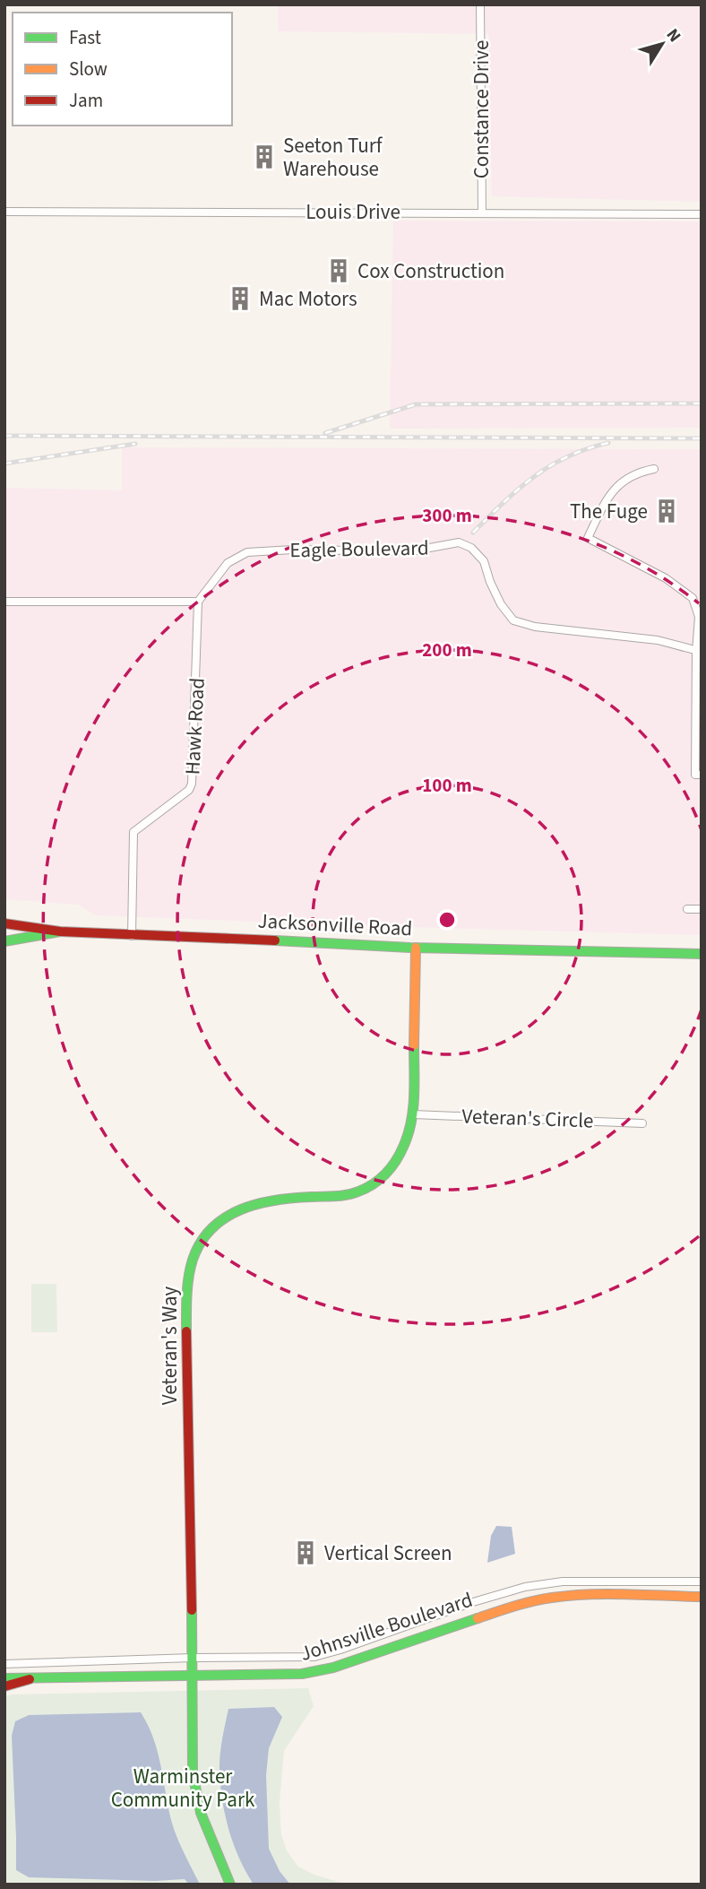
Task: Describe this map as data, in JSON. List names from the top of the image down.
{
  "streets": {
    "street": [
      "Constance Drive",
      "Louis Drive",
      "Eagle Boulevard",
      "Hawk Road",
      "Jacksonville Road",
      "Veteran's Circle",
      "Veteran's Way",
      "Johnsville Boulevard"
    ]
  },
  "crossings": [
    ["Constance Drive", "Louis Drive"],
    ["Eagle Boulevard", "Hawk Road"],
    ["Hawk Road", "Jacksonville Road"],
    ["Jacksonville Road", "Veteran's Way"],
    ["Veteran's Circle", "Veteran's Way"],
    ["Veteran's Way", "Johnsville Boulevard"]
  ],
  "parks": ["Warminster Community Park"],
  "places": {
    "building": [
      "Seeton Turf Warehouse",
      "Cox Construction",
      "Mac Motors",
      "The Fuge",
      "Vertical Screen"
    ]
  },
  "legend": ["Fast", "Slow", "Jam"],
  "north": "top right",
  "rings": ["300 m", "200 m", "100 m"]
}
